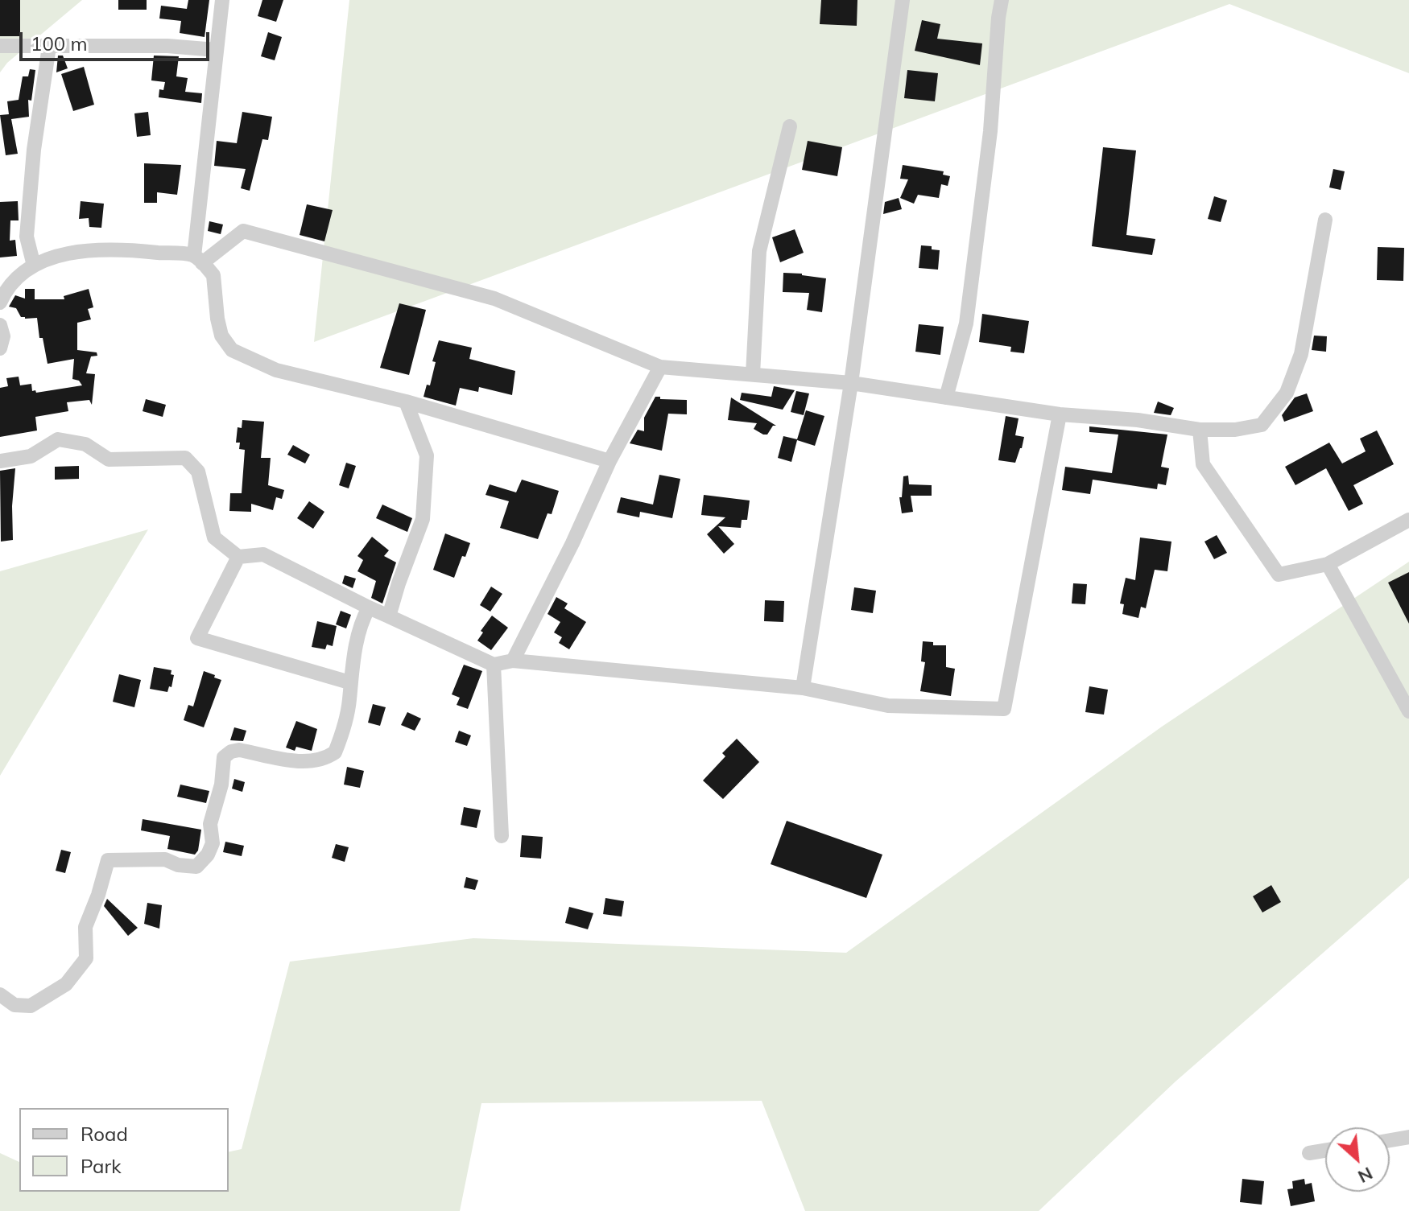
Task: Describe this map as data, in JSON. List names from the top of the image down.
{
  "legend": ["Road", "Park"],
  "scale_bar": "100 m",
  "north": "bottom right"
}
